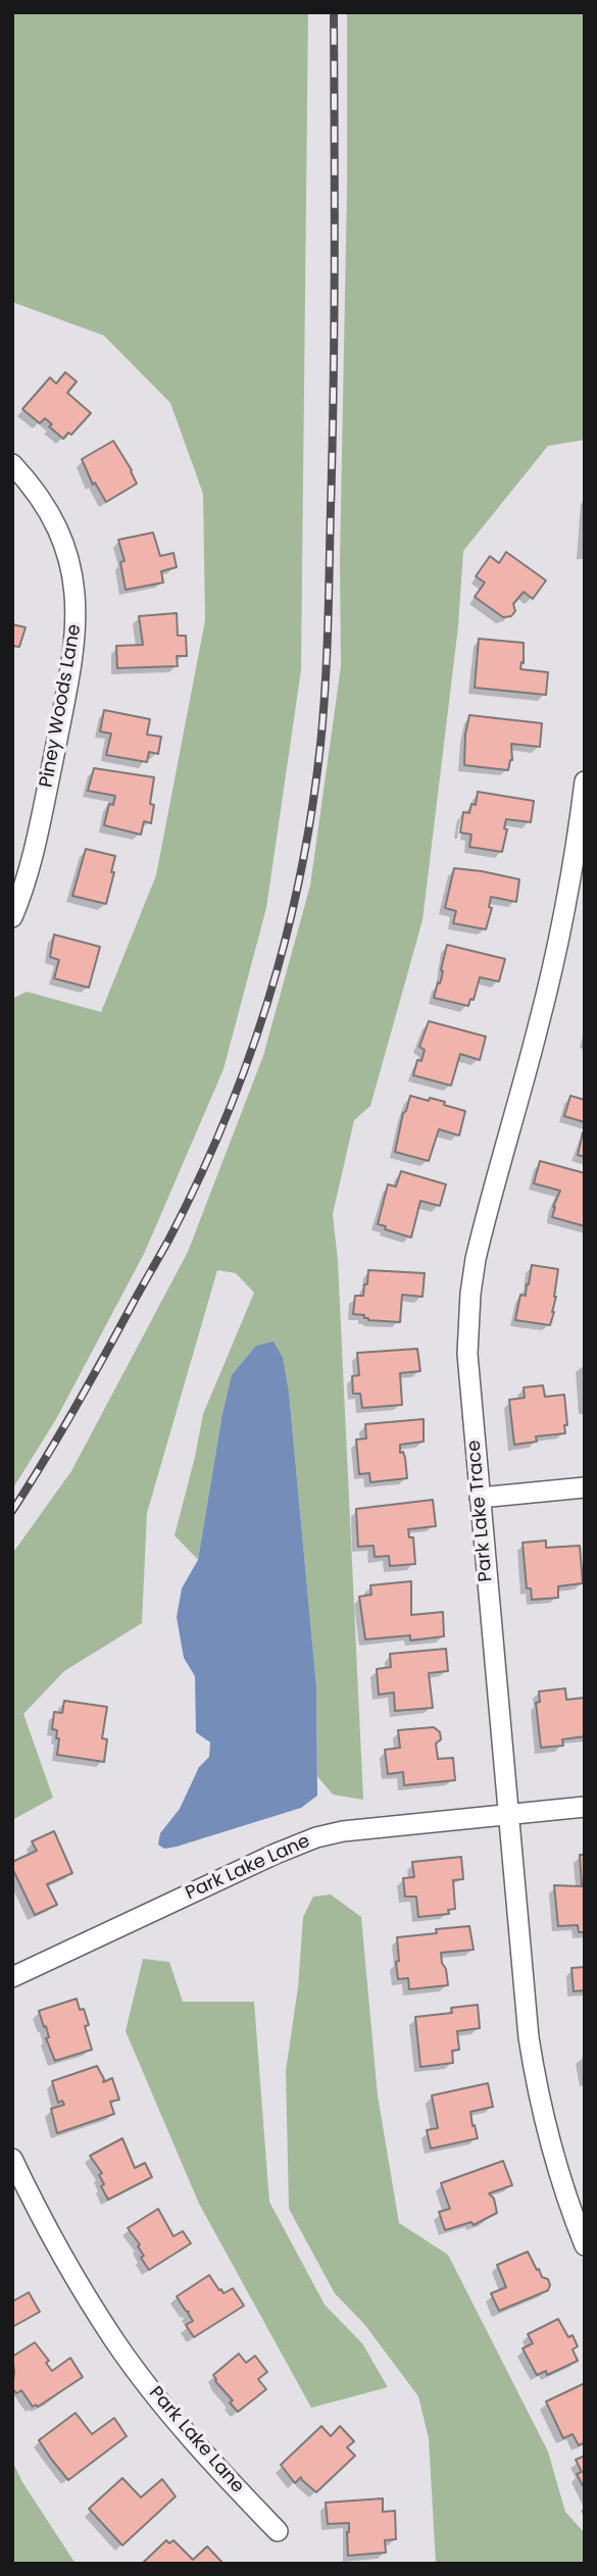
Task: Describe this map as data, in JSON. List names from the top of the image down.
{
  "streets": {
    "street": ["Piney Woods Lane", "Park Lake Trace", "Park Lake Lane"]
  },
  "crossings": [
    ["Park Lake Trace", "Park Lake Lane"]
  ]
}
